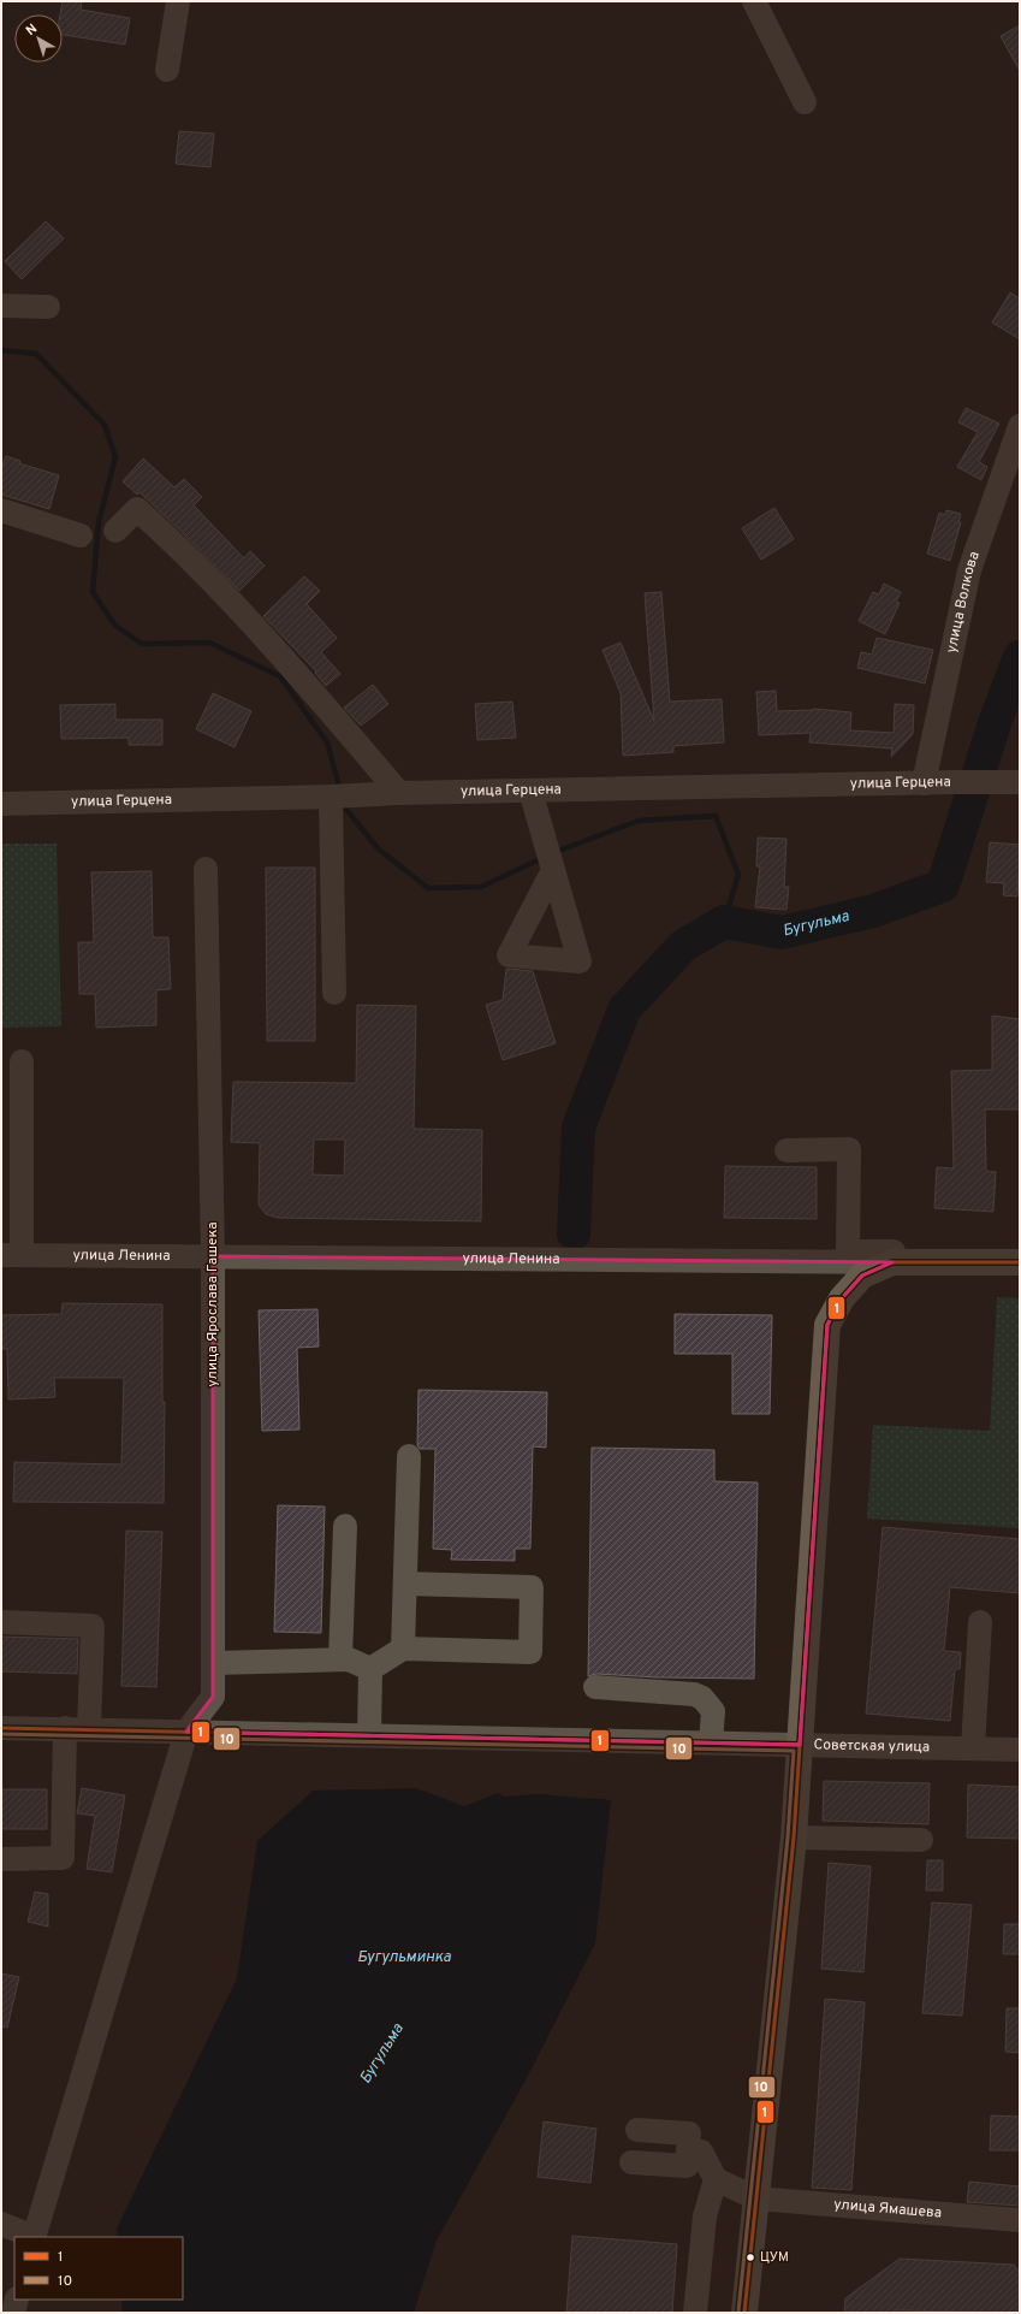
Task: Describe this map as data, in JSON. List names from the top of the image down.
{
  "streets": {
    "main road": ["улица Ленина"],
    "street": [
      "улица Волкова",
      "улица Герцена",
      "улица Ярослава Гашека",
      "Советская улица",
      "улица Ямашева"
    ]
  },
  "crossings": [
    ["улица Волкова", "улица Герцена"],
    ["улица Ленина", "улица Ярослава Гашека"],
    ["улица Ярослава Гашека", "Советская улица"]
  ],
  "water": ["Бугульма", "Бугульминка"],
  "places": ["ЦУМ"],
  "lines": ["transit line 1", "transit line 10"],
  "legend": ["1", "10"],
  "north": "top left"
}
